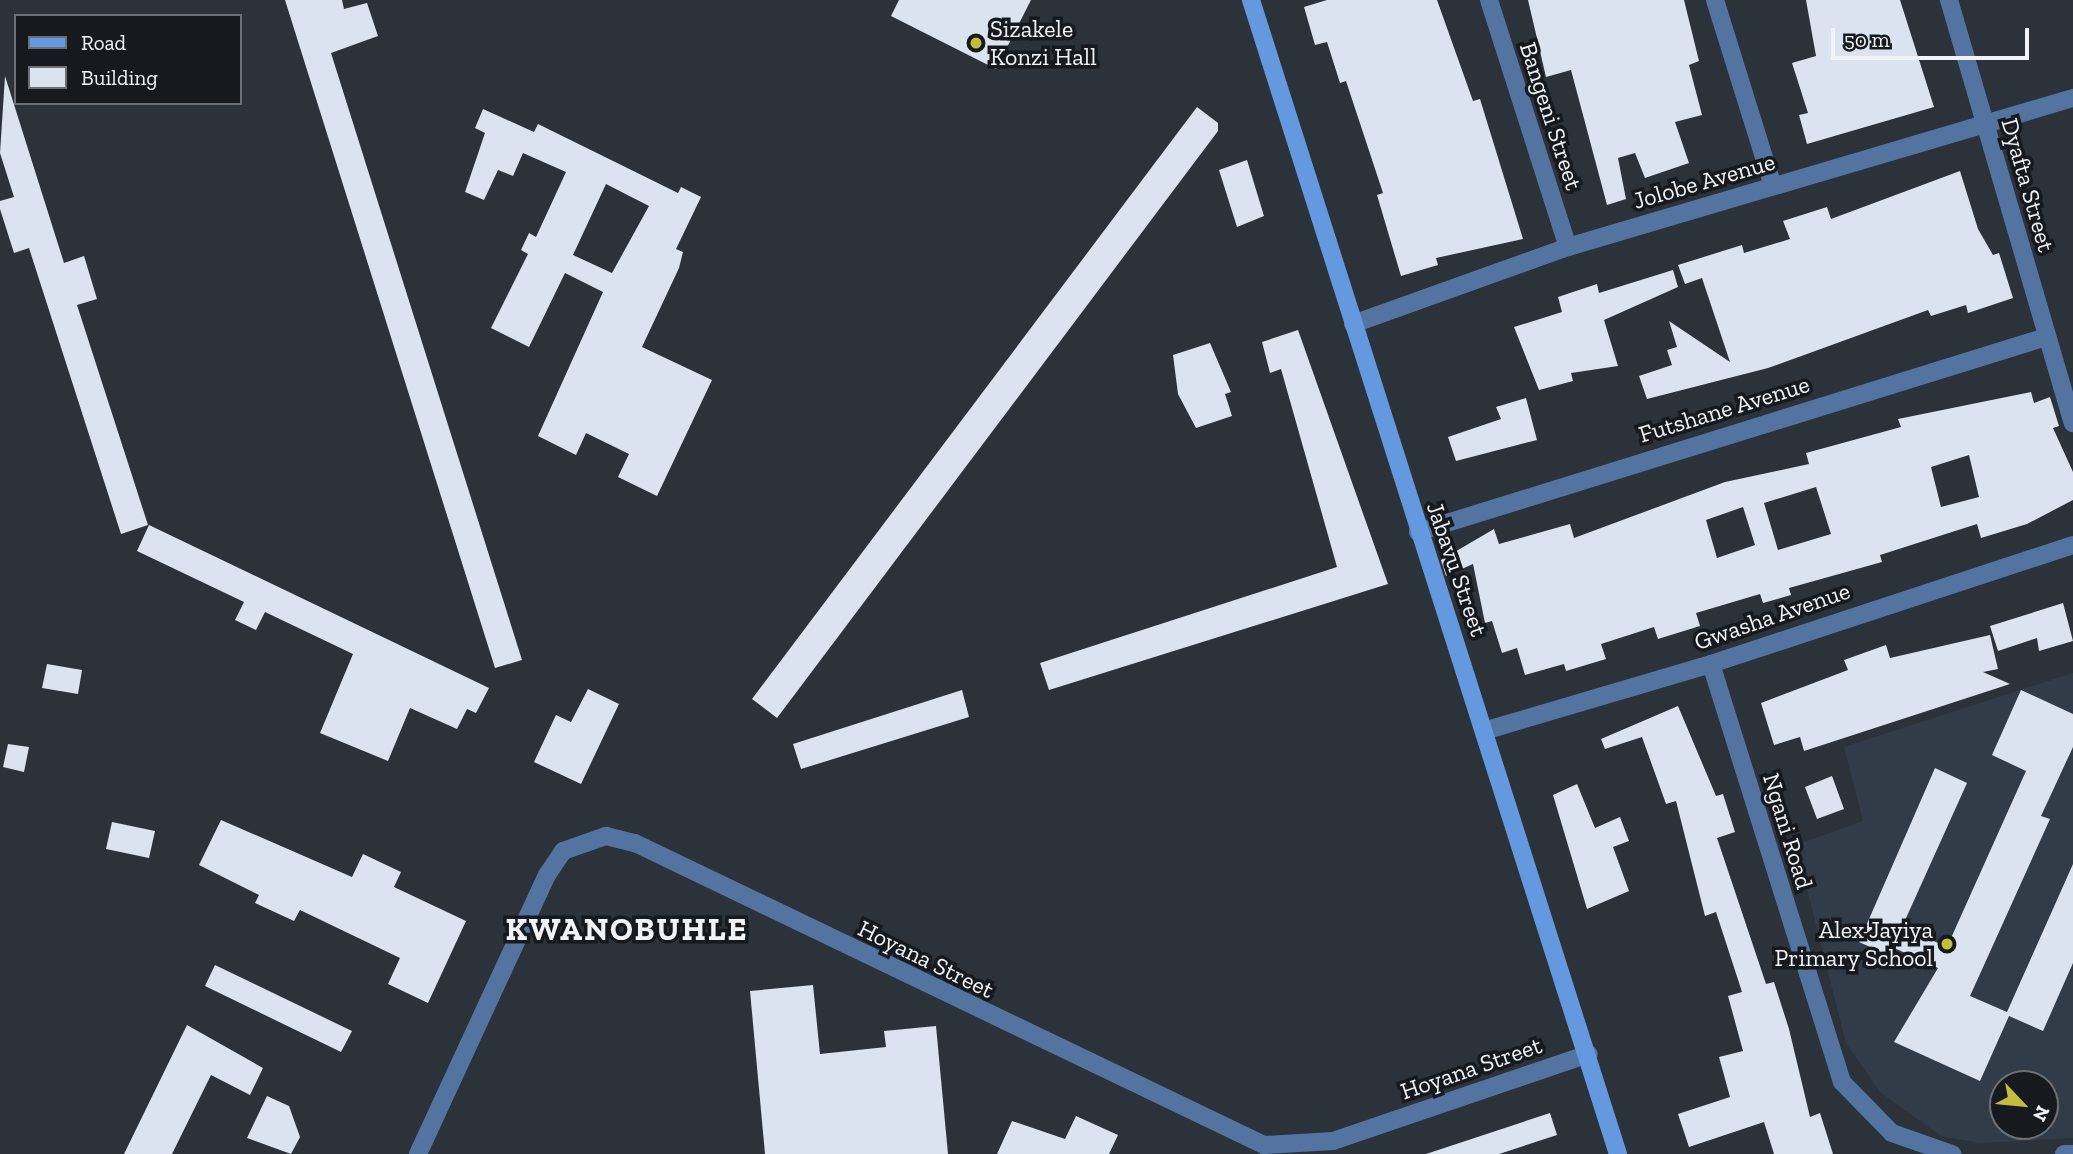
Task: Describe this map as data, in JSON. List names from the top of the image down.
{
  "streets": {
    "street": [
      "Bangeni Street",
      "Jolobe Avenue",
      "Dyafta Street",
      "Futshane Avenue",
      "Jabavu Street",
      "Gwasha Avenue",
      "Ngani Road",
      "Hoyana Street"
    ]
  },
  "crossings": [
    ["Bangeni Street", "Jolobe Avenue"],
    ["Jolobe Avenue", "Dyafta Street"],
    ["Jolobe Avenue", "Jabavu Street"],
    ["Dyafta Street", "Futshane Avenue"],
    ["Futshane Avenue", "Jabavu Street"],
    ["Jabavu Street", "Gwasha Avenue"],
    ["Jabavu Street", "Hoyana Street"],
    ["Gwasha Avenue", "Ngani Road"]
  ],
  "districts": ["KWANOBUHLE"],
  "places": ["Sizakele Konzi Hall", "Alex Jayiya Primary School"],
  "legend": ["Road", "Building"],
  "scale_bar": "50 m",
  "north": "bottom right"
}
